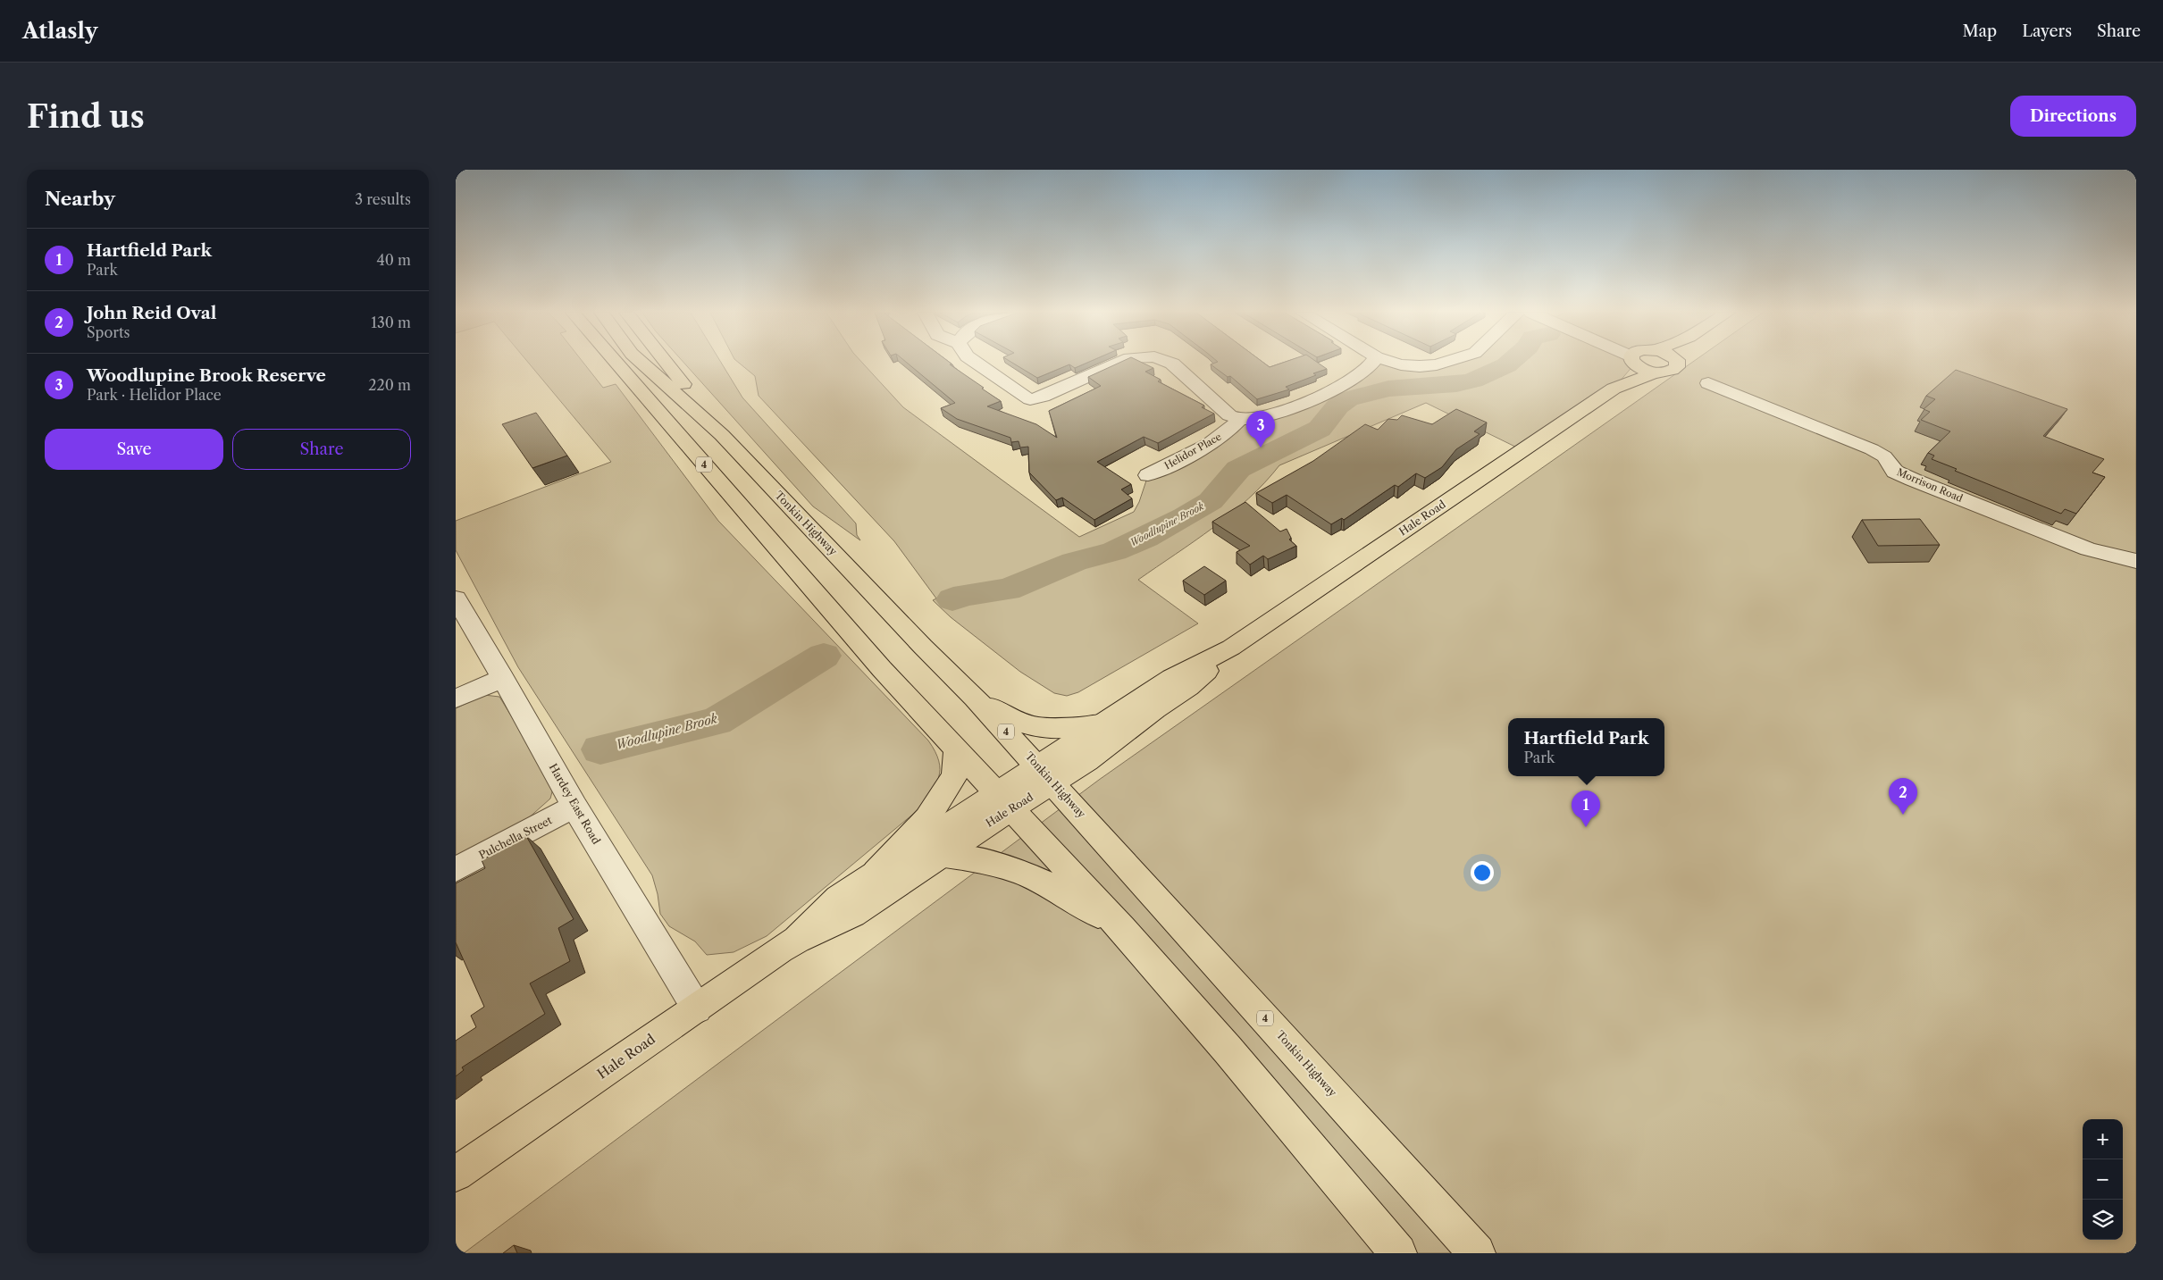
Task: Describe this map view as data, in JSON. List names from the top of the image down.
{
  "streets": {
    "main road": ["4", "Hale Road", "Tonkin Highway"],
    "street": [
      "Helidor Place",
      "Morrison Road",
      "Hardey East Road",
      "Pulchella Street"
    ]
  },
  "crossings": [
    ["4", "Hale Road"],
    ["Hale Road", "Tonkin Highway"],
    ["Hale Road", "Hardey East Road"],
    ["Hardey East Road", "Pulchella Street"]
  ],
  "water": ["Woodlupine Brook"],
  "page": {
    "header": "Atlasly",
    "nav": ["Map", "Layers", "Share"],
    "buttons": [
      "Directions",
      ["Save", "Share"]
    ],
    "title": "Find us",
    "heading": ["Nearby", "3 results"],
    "list": [
      {
        "mark": "1",
        "name": "Hartfield Park",
        "note": "Park",
        "value": "40 m"
      },
      {
        "mark": "2",
        "name": "John Reid Oval",
        "note": "Sports",
        "value": "130 m"
      },
      {
        "mark": "3",
        "name": "Woodlupine Brook Reserve",
        "note": "Park · Helidor Place",
        "value": "220 m"
      }
    ],
    "pins": ["3", "2", "1"],
    "popup": ["Hartfield Park", "Park"],
    "map_buttons": ["+", "−"]
  }
}
